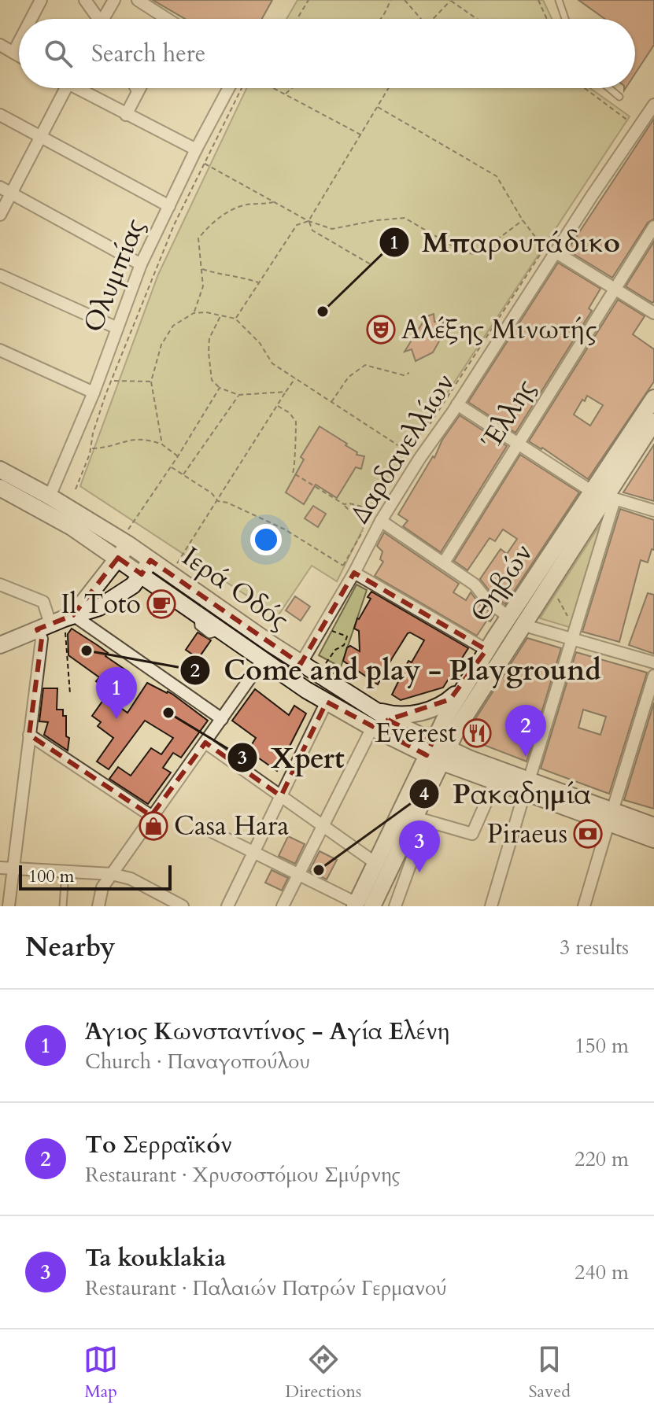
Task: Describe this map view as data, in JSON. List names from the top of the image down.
{
  "streets": {
    "main road": ["Θηβών", "Ιερά Οδός"],
    "street": ["Ολυμπίας", "Έλλης", "Δαρδανελλίων"]
  },
  "crossings": [
    ["Ολυμπίας", "Ιερά Οδός"],
    ["Δαρδανελλίων", "Ιερά Οδός"],
    ["Θηβών", "Ιερά Οδός"]
  ],
  "places": {
    "other": [
      "Μπαρουτάδικο",
      "Come and play - Playground",
      "Xpert",
      "Ρακαδημία"
    ],
    "theatre": ["Αλέξης Μινωτής"],
    "cafe": ["Il Toto"],
    "restaurant": ["Everest"],
    "shop": ["Casa Hara"],
    "bank": ["Piraeus"]
  },
  "scale_bar": "100 m",
  "page": {
    "search": "Search here",
    "pins": ["1", "2", "3"],
    "scale": "100 m",
    "heading": ["Nearby", "3 results"],
    "list": [
      {
        "mark": "1",
        "name": "Άγιος Κωνσταντίνος - Αγία Ελένη",
        "note": "Church · Παναγοπούλου",
        "value": "150 m"
      },
      {
        "mark": "2",
        "name": "Το Σερραϊκόν",
        "note": "Restaurant · Χρυσοστόμου Σμύρνης",
        "value": "220 m"
      },
      {
        "mark": "3",
        "name": "Ta kouklakia",
        "note": "Restaurant · Παλαιών Πατρών Γερμανού",
        "value": "240 m"
      }
    ],
    "nav": ["Map", "Directions", "Saved"]
  }
}
